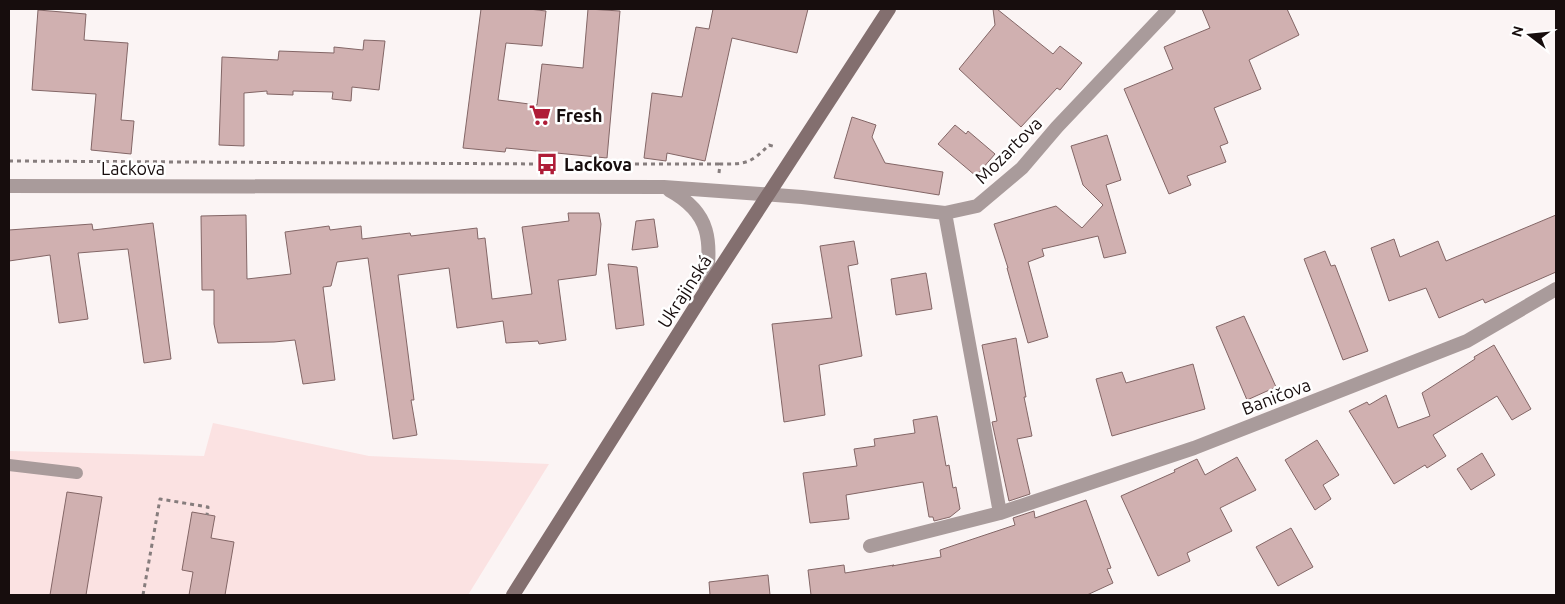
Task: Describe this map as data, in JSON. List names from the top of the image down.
{
  "streets": {
    "main road": ["Ukrajinská"],
    "street": ["Mozartova", "Lackova", "Baničova"]
  },
  "crossings": [
    ["Mozartova", "Lackova"],
    ["Mozartova", "Ukrajinská"],
    ["Lackova", "Ukrajinská"]
  ],
  "places": {
    "supermarket": ["Fresh"],
    "bus stop": ["Lackova"]
  },
  "north": "left"
}
